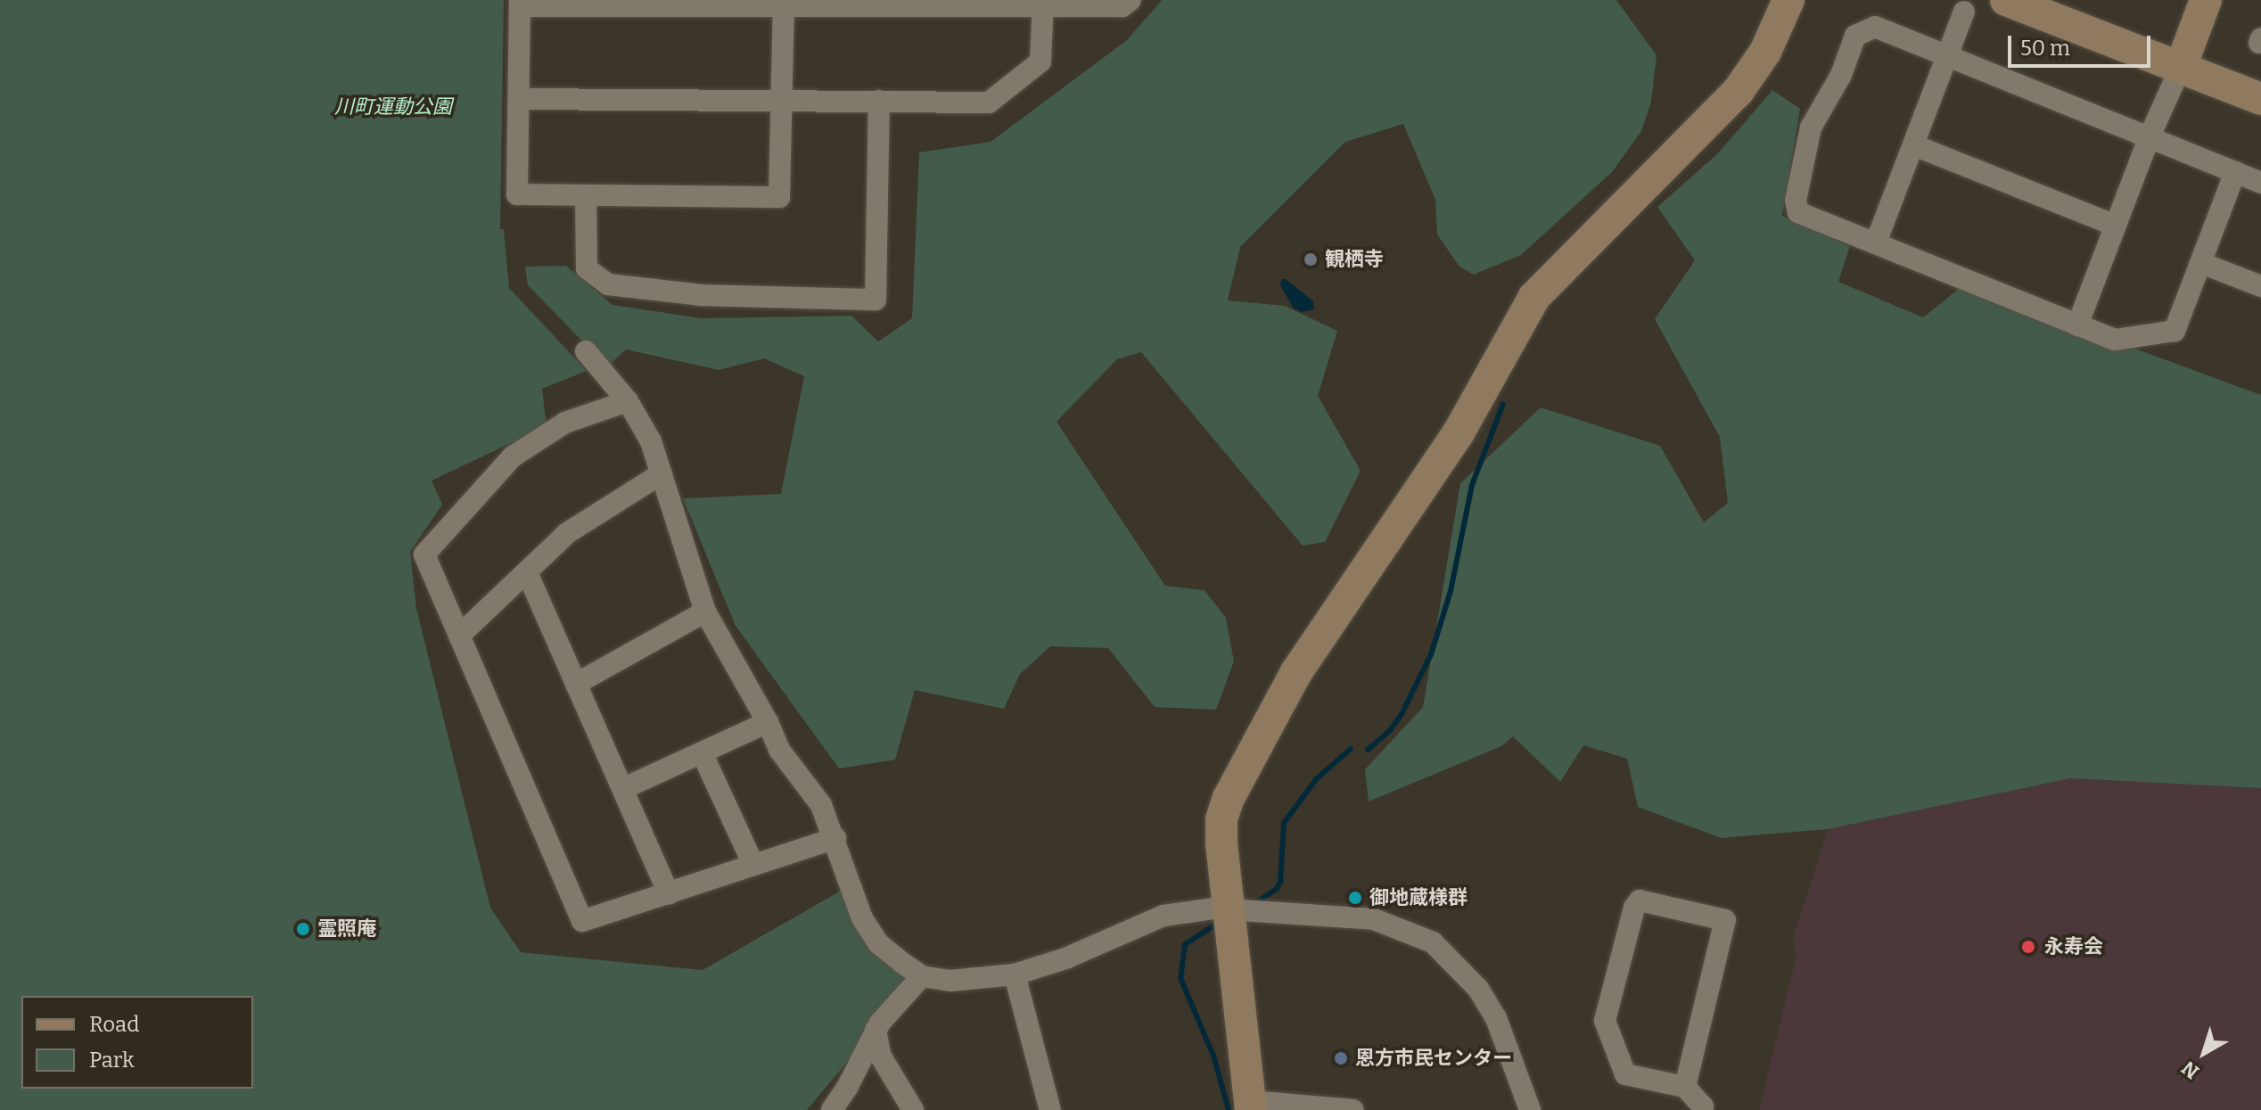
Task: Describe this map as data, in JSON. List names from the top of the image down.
{
  "parks": ["川町運動公園"],
  "places": [
    "観栖寺",
    "御地蔵様群",
    "霊照庵",
    "永寿会",
    "恩方市民センター"
  ],
  "legend": ["Road", "Park"],
  "scale_bar": "50 m",
  "north": "bottom left"
}
